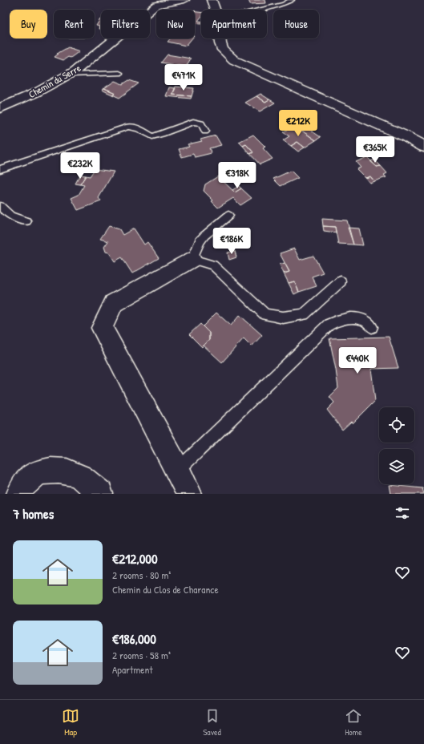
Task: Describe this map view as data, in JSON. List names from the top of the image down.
{
  "streets": {
    "street": ["Chemin du Serre"]
  },
  "page": {
    "chip": [
      "Buy",
      "Rent",
      "Filters",
      "New",
      "Apartment",
      "House"
    ],
    "price": [
      "€471K",
      "€212K",
      "€365K",
      "€232K",
      "€318K",
      "€186K",
      "€440K"
    ],
    "heading": "7 homes",
    "list": [
      {
        "name": "€212,000",
        "note": "2 rooms · 80 m² · Chemin du Clos de Charance"
      },
      {
        "name": "€186,000",
        "note": "2 rooms · 58 m² · Apartment"
      }
    ],
    "tabs": ["Map", "Saved", "Home"]
  }
}
